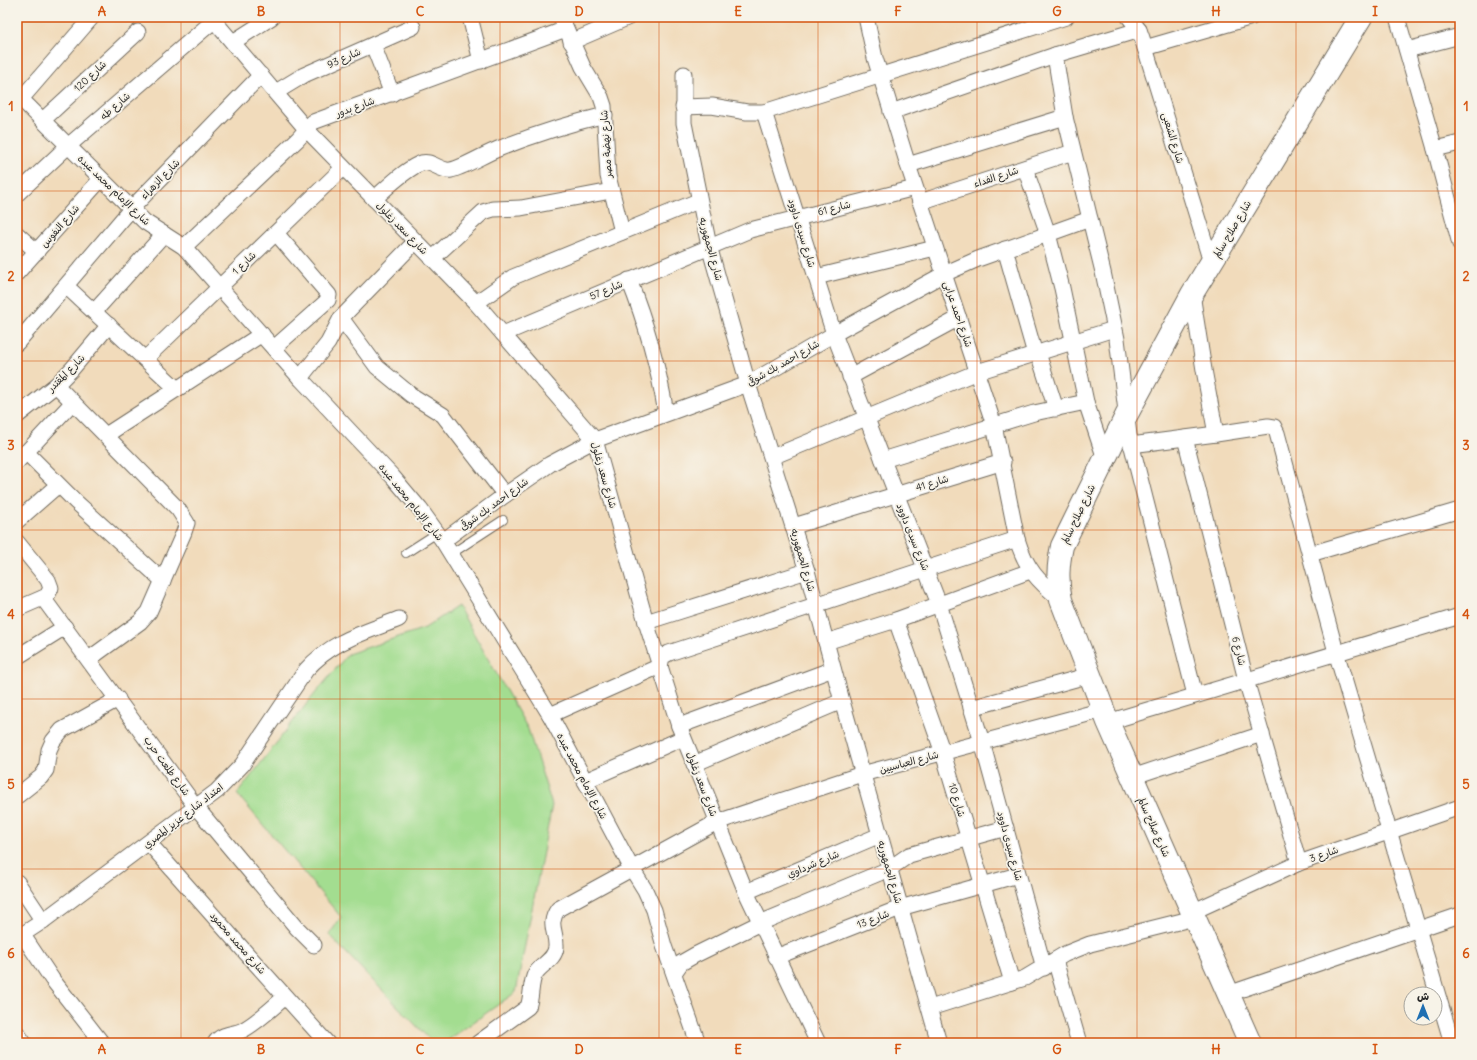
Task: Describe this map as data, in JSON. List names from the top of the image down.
{
  "streets": {
    "street": [
      "شارع 93",
      "شارع 120",
      "شارع طه",
      "شارع بدور",
      "شارع الشعبى",
      "شارع نهضة مصر",
      "شارع الفداء",
      "شارع الزهراء",
      "شارع الإمام محمد عبده",
      "شارع 61",
      "شارع النفوس",
      "شارع سعد زغلول",
      "شارع صلاح سالم",
      "شارع سيدى داوود",
      "شارع الجمهوريه",
      "شارع 1",
      "شارع 57",
      "شارع احمد عرابى",
      "شارع احمد بك شوقى",
      "شارع المقتدر",
      "شارع 41",
      "شارع 6",
      "شارع العباسيين",
      "شارع طلعت حرب",
      "شارع 10",
      "امتداد شارع عزيز المصري",
      "شارع 3",
      "شارع شرداوي",
      "شارع 13",
      "شارع محمد محمود"
    ]
  },
  "crossings": [
    ["شارع 93", "شارع سعد زغلول"],
    ["شارع 120", "شارع الإمام محمد عبده"],
    ["شارع طه", "شارع الإمام محمد عبده"],
    ["شارع طه", "شارع سعد زغلول"],
    ["شارع بدور", "شارع نهضة مصر"],
    ["شارع بدور", "شارع الإمام محمد عبده"],
    ["شارع بدور", "شارع سعد زغلول"],
    ["شارع الشعبى", "شارع صلاح سالم"],
    ["شارع الفداء", "شارع 61"],
    ["شارع الفداء", "شارع احمد عرابى"],
    ["شارع الزهراء", "شارع الإمام محمد عبده"],
    ["شارع الزهراء", "شارع سعد زغلول"],
    ["شارع الإمام محمد عبده", "شارع النفوس"],
    ["شارع الإمام محمد عبده", "شارع 1"],
    ["شارع الإمام محمد عبده", "شارع احمد بك شوقى"],
    ["شارع الإمام محمد عبده", "شارع العباسيين"],
    ["شارع 61", "شارع سيدى داوود"],
    ["شارع 61", "شارع الجمهوريه"],
    ["شارع 61", "شارع 57"],
    ["شارع 61", "شارع احمد عرابى"],
    ["شارع سعد زغلول", "شارع 1"],
    ["شارع سعد زغلول", "شارع 57"],
    ["شارع سعد زغلول", "شارع احمد بك شوقى"],
    ["شارع سعد زغلول", "شارع العباسيين"],
    ["شارع سعد زغلول", "شارع شرداوي"],
    ["شارع سعد زغلول", "شارع 13"],
    ["شارع صلاح سالم", "شارع احمد عرابى"],
    ["شارع صلاح سالم", "شارع العباسيين"],
    ["شارع صلاح سالم", "شارع 3"],
    ["شارع سيدى داوود", "شارع احمد بك شوقى"],
    ["شارع سيدى داوود", "شارع 41"],
    ["شارع سيدى داوود", "شارع العباسيين"],
    ["شارع سيدى داوود", "شارع 3"],
    ["شارع سيدى داوود", "شارع 13"],
    ["شارع الجمهوريه", "شارع 57"],
    ["شارع الجمهوريه", "شارع احمد بك شوقى"],
    ["شارع الجمهوريه", "شارع 41"],
    ["شارع الجمهوريه", "شارع العباسيين"],
    ["شارع الجمهوريه", "شارع 3"],
    ["شارع الجمهوريه", "شارع شرداوي"],
    ["شارع الجمهوريه", "شارع 13"],
    ["شارع احمد عرابى", "شارع احمد بك شوقى"],
    ["شارع احمد عرابى", "شارع 41"],
    ["شارع 6", "شارع العباسيين"],
    ["شارع 6", "شارع 3"],
    ["شارع العباسيين", "شارع 10"],
    ["شارع طلعت حرب", "امتداد شارع عزيز المصري"],
    ["شارع 10", "شارع 3"],
    ["شارع 10", "شارع 13"],
    ["امتداد شارع عزيز المصري", "شارع محمد محمود"]
  ],
  "north": "top",
  "grid": {
    "columns": [
      "A",
      "B",
      "C",
      "D",
      "E",
      "F",
      "G",
      "H",
      "I"
    ],
    "rows": [
      "1",
      "2",
      "3",
      "4",
      "5",
      "6"
    ]
  }
}
